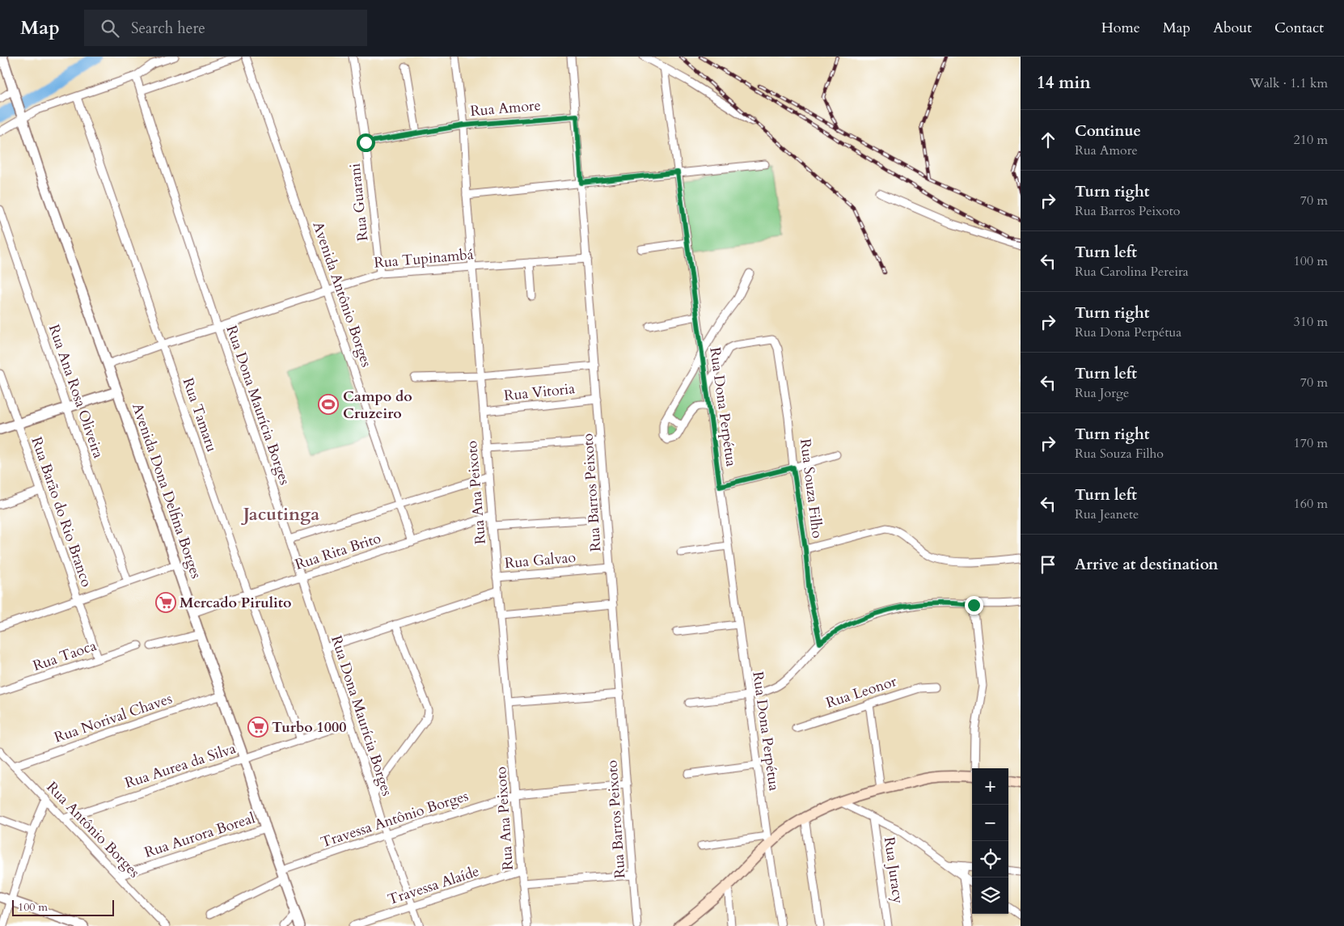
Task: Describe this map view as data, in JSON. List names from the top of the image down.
{
  "streets": {
    "street": [
      "Rua Amore",
      "Rua Guarani",
      "Rua Tupinambá",
      "Avenida Antônio Borges",
      "Rua Ana Rosa Oliveira",
      "Rua Vitoria",
      "Rua Dona Maurícia Borges",
      "Rua Dona Perpétua",
      "Rua Tamaru",
      "Rua Souza Filho",
      "Avenida Dona Delfina Borges",
      "Rua Ana Peixoto",
      "Rua Barros Peixoto",
      "Rua Barão do Rio Branco",
      "Rua Rita Brito",
      "Rua Galvao",
      "Rua Taoca",
      "Rua Leonor",
      "Rua Norival Chaves",
      "Rua Aurea da Silva",
      "Travessa Antônio Borges",
      "Rua Antônio Borges",
      "Rua Aurora Boreal",
      "Rua Juracy",
      "Travessa Alaíde"
    ]
  },
  "crossings": [
    ["Rua Amore", "Rua Guarani"],
    ["Rua Amore", "Rua Ana Peixoto"],
    ["Rua Amore", "Rua Barros Peixoto"],
    ["Rua Guarani", "Rua Tupinambá"],
    ["Rua Tupinambá", "Avenida Antônio Borges"],
    ["Rua Tupinambá", "Rua Dona Maurícia Borges"],
    ["Rua Tupinambá", "Rua Tamaru"],
    ["Rua Tupinambá", "Avenida Dona Delfina Borges"],
    ["Rua Tupinambá", "Rua Ana Peixoto"],
    ["Rua Tupinambá", "Rua Barros Peixoto"],
    ["Avenida Antônio Borges", "Rua Rita Brito"],
    ["Rua Vitoria", "Rua Ana Peixoto"],
    ["Rua Vitoria", "Rua Barros Peixoto"],
    ["Rua Dona Maurícia Borges", "Rua Rita Brito"],
    ["Rua Dona Maurícia Borges", "Rua Aurea da Silva"],
    ["Rua Dona Maurícia Borges", "Travessa Antônio Borges"],
    ["Rua Dona Maurícia Borges", "Travessa Alaíde"],
    ["Rua Dona Perpétua", "Rua Souza Filho"],
    ["Rua Tamaru", "Rua Rita Brito"],
    ["Rua Tamaru", "Rua Aurea da Silva"],
    ["Avenida Dona Delfina Borges", "Rua Rita Brito"],
    ["Avenida Dona Delfina Borges", "Rua Norival Chaves"],
    ["Avenida Dona Delfina Borges", "Rua Aurea da Silva"],
    ["Avenida Dona Delfina Borges", "Travessa Antônio Borges"],
    ["Avenida Dona Delfina Borges", "Rua Aurora Boreal"],
    ["Rua Ana Peixoto", "Rua Rita Brito"],
    ["Rua Ana Peixoto", "Rua Galvao"],
    ["Rua Ana Peixoto", "Travessa Antônio Borges"],
    ["Rua Ana Peixoto", "Travessa Alaíde"],
    ["Rua Barros Peixoto", "Rua Galvao"],
    ["Rua Barros Peixoto", "Travessa Antônio Borges"],
    ["Rua Barão do Rio Branco", "Rua Taoca"],
    ["Rua Norival Chaves", "Rua Antônio Borges"],
    ["Rua Aurea da Silva", "Rua Antônio Borges"],
    ["Rua Antônio Borges", "Rua Aurora Boreal"]
  ],
  "districts": ["Jacutinga"],
  "places": {
    "sports": ["Campo do Cruzeiro"],
    "supermarket": ["Mercado Pirulito", "Turbo 1000"]
  },
  "scale_bar": "100 m",
  "page": {
    "header": "Map",
    "search": "Search here",
    "nav": [
      "Home",
      "Map",
      "About",
      "Contact"
    ],
    "heading": ["14 min", "Walk · 1.1 km"],
    "list": [
      ["Continue", "Rua Amore", "210 m"],
      ["Turn right", "Rua Barros Peixoto", "70 m"],
      ["Turn left", "Rua Carolina Pereira", "100 m"],
      ["Turn right", "Rua Dona Perpétua", "310 m"],
      ["Turn left", "Rua Jorge", "70 m"],
      ["Turn right", "Rua Souza Filho", "170 m"],
      ["Turn left", "Rua Jeanete", "160 m"],
      "Arrive at destination"
    ],
    "map_buttons": ["+", "−"],
    "scale": "100 m"
  }
}
